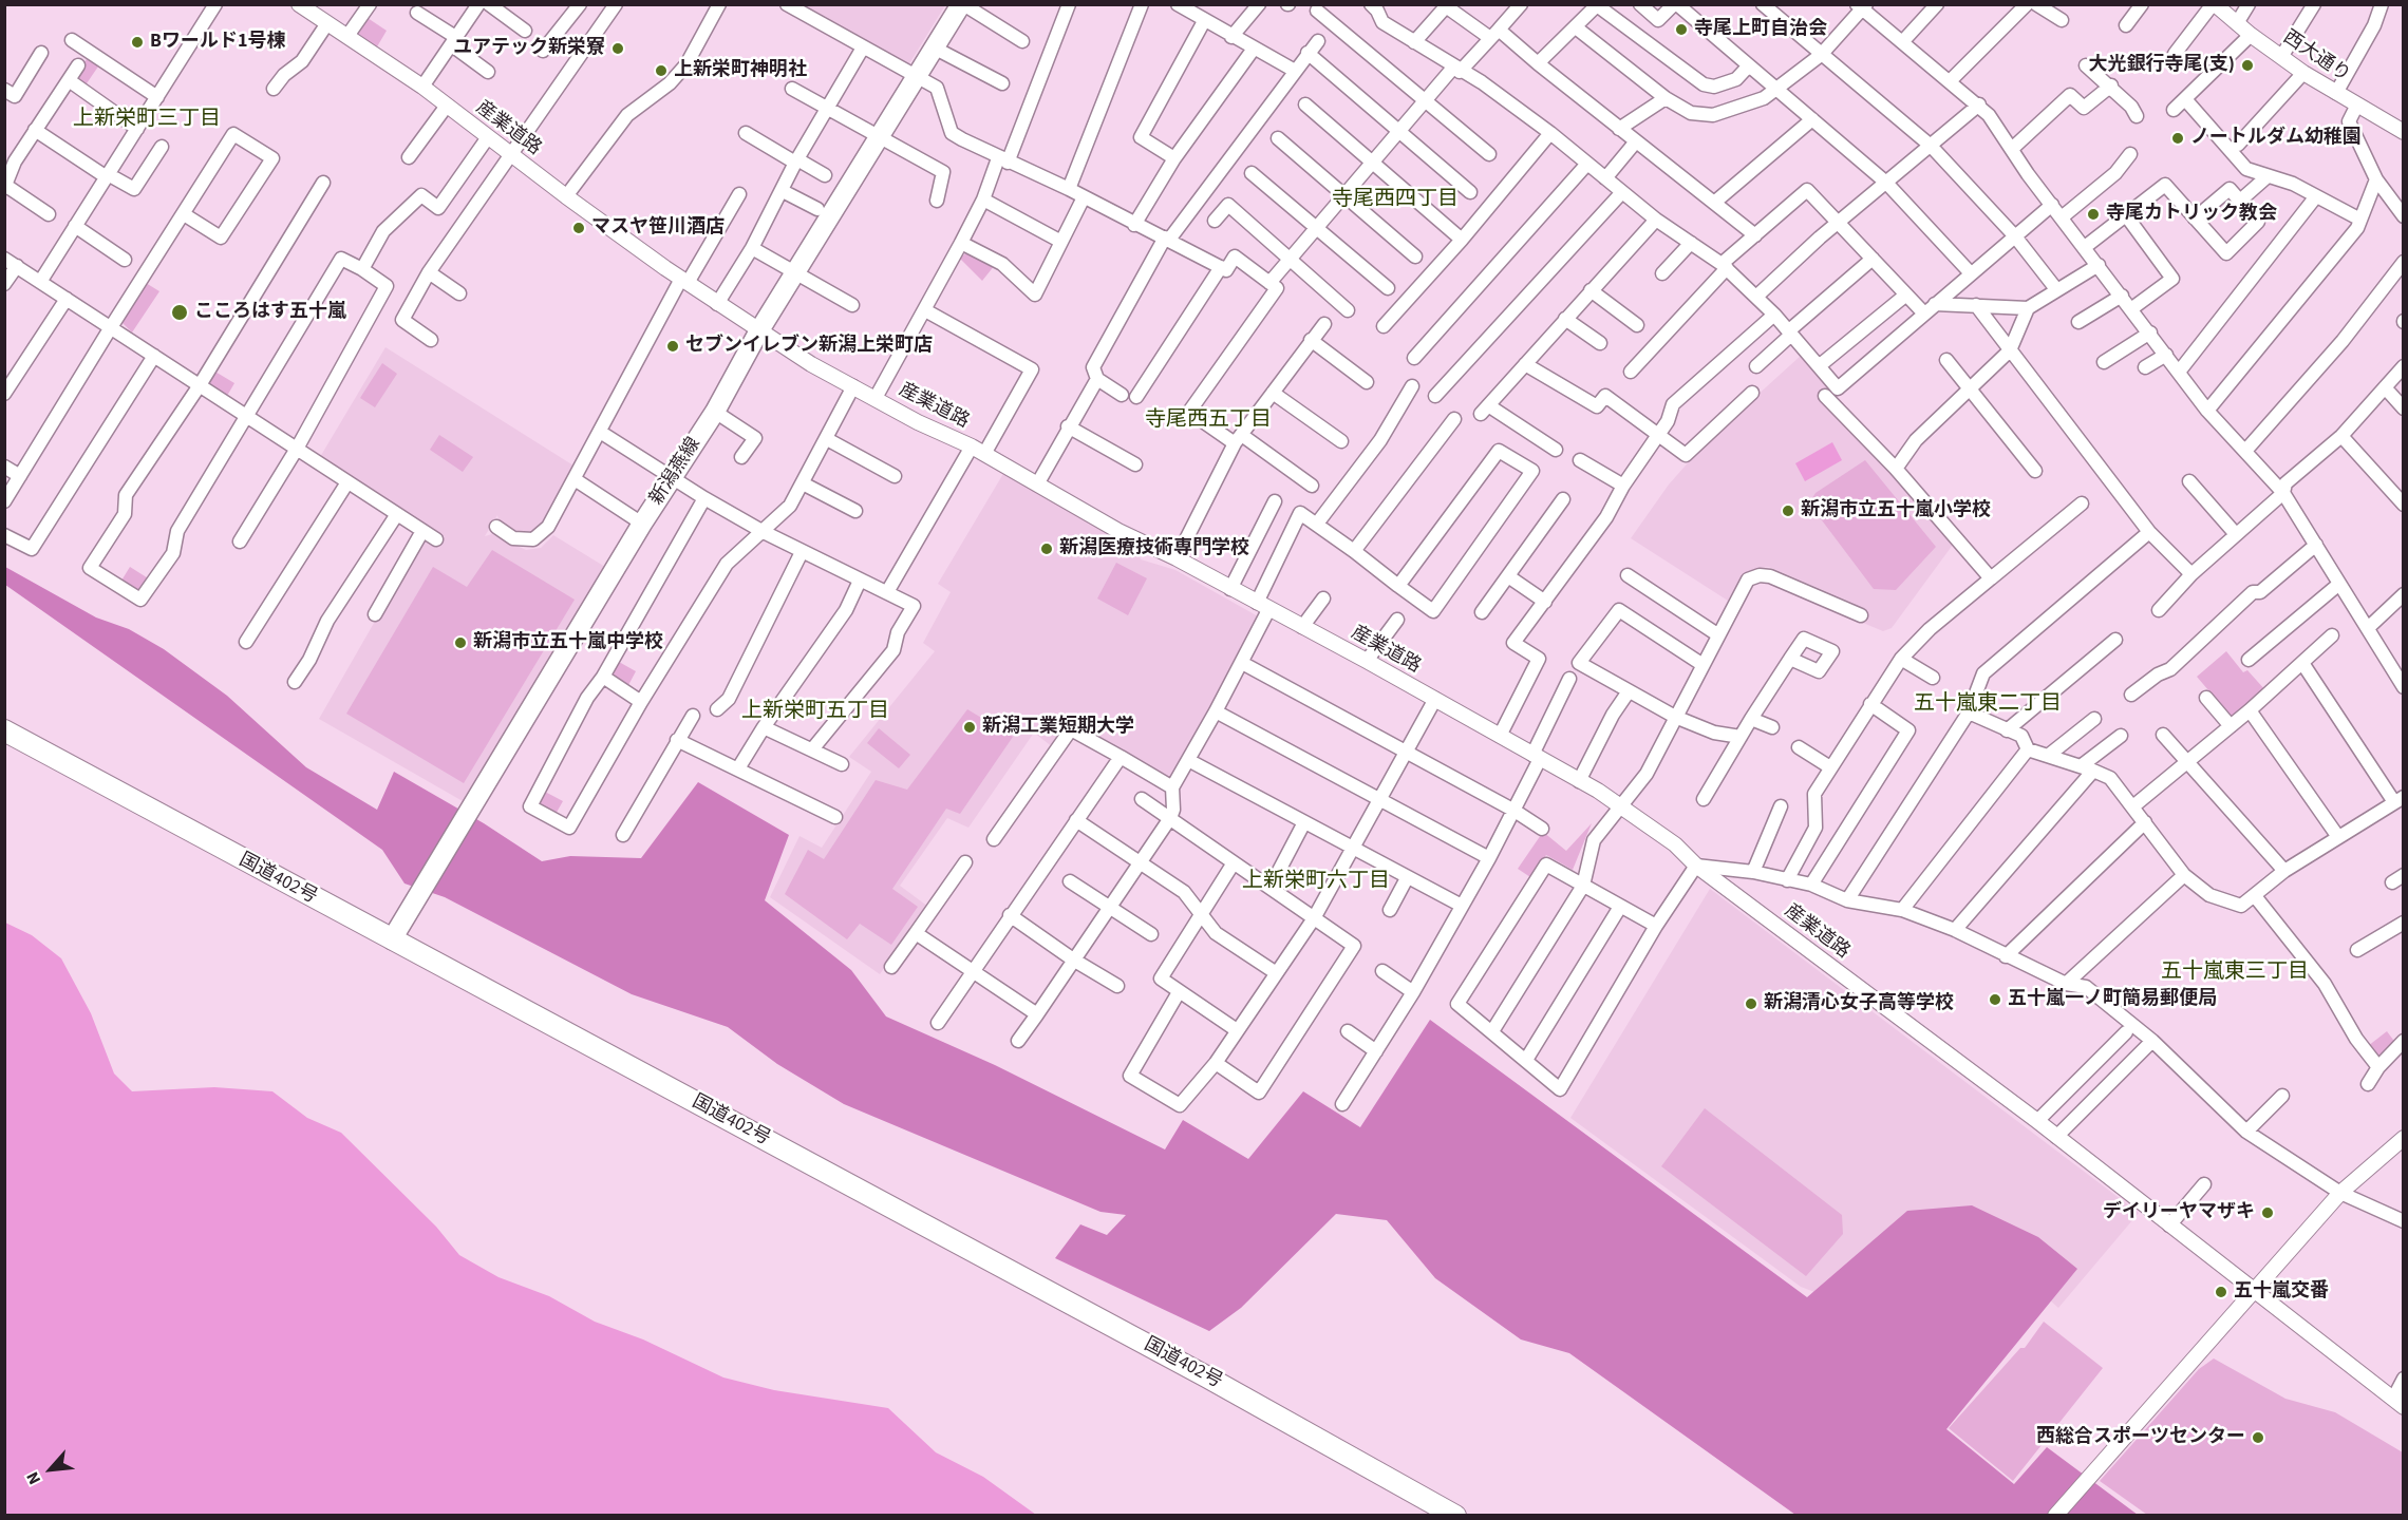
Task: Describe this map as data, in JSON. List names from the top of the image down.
{
  "streets": {
    "highway": ["国道402号"],
    "main road": ["新潟燕線"],
    "street": ["西大通り", "産業道路"]
  },
  "crossings": [
    ["産業道路", "新潟燕線"],
    ["新潟燕線", "国道402号"]
  ],
  "districts": [
    "上新栄町三丁目",
    "寺尾西四丁目",
    "寺尾西五丁目",
    "五十嵐東二丁目",
    "上新栄町五丁目",
    "上新栄町六丁目",
    "五十嵐東三丁目"
  ],
  "places": [
    "寺尾上町自治会",
    "Bワールド1号棟",
    "ユアテック新栄寮",
    "大光銀行寺尾(支)",
    "上新栄町神明社",
    "ノートルダム幼稚園",
    "寺尾カトリック教会",
    "マスヤ笹川酒店",
    "こころはす五十嵐",
    "セブンイレブン新潟上栄町店",
    "新潟市立五十嵐小学校",
    "新潟医療技術専門学校",
    "新潟市立五十嵐中学校",
    "新潟工業短期大学",
    "五十嵐一ノ町簡易郵便局",
    "新潟清心女子高等学校",
    "デイリーヤマザキ",
    "五十嵐交番",
    "西総合スポーツセンター"
  ],
  "north": "bottom left"
}
